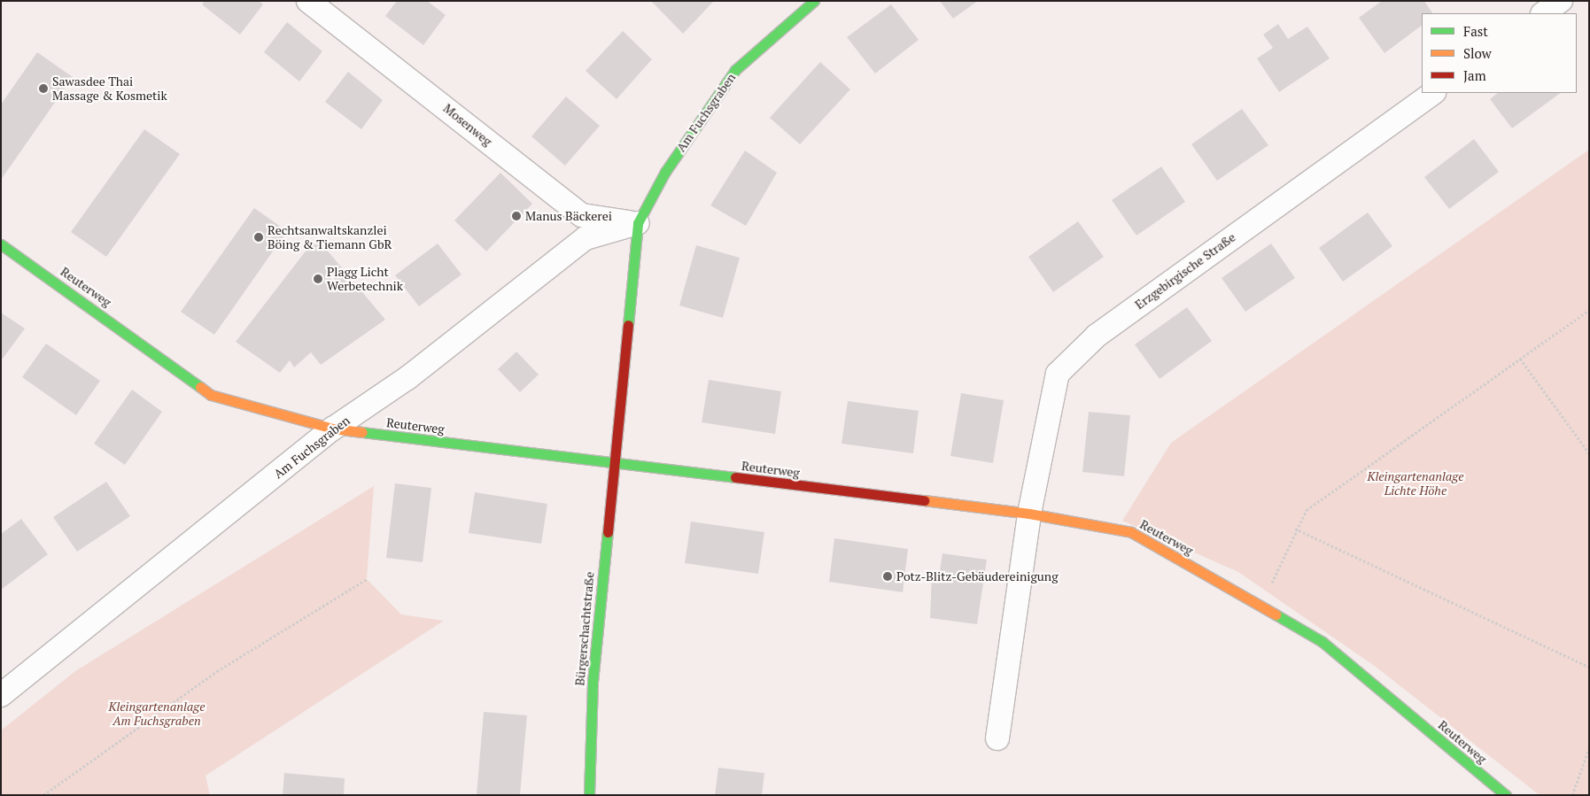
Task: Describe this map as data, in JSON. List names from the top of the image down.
{
  "streets": {
    "street": [
      "Am Fuchsgraben",
      "Mosenweg",
      "Erzgebirgische Straße",
      "Reuterweg",
      "Bürgerschachtstraße"
    ]
  },
  "crossings": [
    ["Am Fuchsgraben", "Mosenweg"],
    ["Am Fuchsgraben", "Reuterweg"],
    ["Am Fuchsgraben", "Bürgerschachtstraße"],
    ["Erzgebirgische Straße", "Reuterweg"],
    ["Reuterweg", "Bürgerschachtstraße"]
  ],
  "parks": ["Kleingartenanlage Lichte Höhe", "Kleingartenanlage Am Fuchsgraben"],
  "places": [
    "Sawasdee Thai Massage & Kosmetik",
    "Manus Bäckerei",
    "Rechtsanwaltskanzlei Böing & Tiemann GbR",
    "Plagg Licht Werbetechnik",
    "Potz-Blitz-Gebäudereinigung"
  ],
  "legend": ["Fast", "Slow", "Jam"]
}
